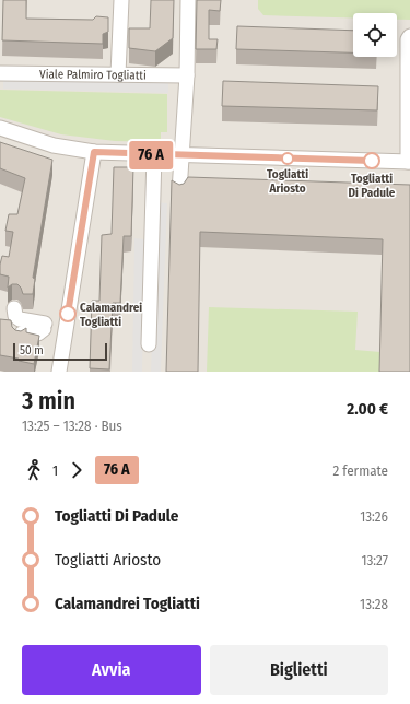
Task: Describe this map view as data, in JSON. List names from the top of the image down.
{
  "streets": {
    "street": ["Viale Palmiro Togliatti"]
  },
  "places": ["Togliatti Ariosto", "Togliatti Di Padule", "Calamandrei Togliatti"],
  "scale_bar": "50 m",
  "page": {
    "on_map": "76 A",
    "scale": "50 m",
    "heading": ["3 min", "13:25 – 13:28 · Bus", "2.00 €"],
    "legs": ["1", "76 A", "2 fermate"],
    "list": [
      {
        "name": "Togliatti Di Padule",
        "value": "13:26"
      },
      {
        "name": "Togliatti Ariosto",
        "value": "13:27"
      },
      {
        "name": "Calamandrei Togliatti",
        "value": "13:28"
      }
    ],
    "buttons": ["Avvia", "Biglietti"]
  }
}
